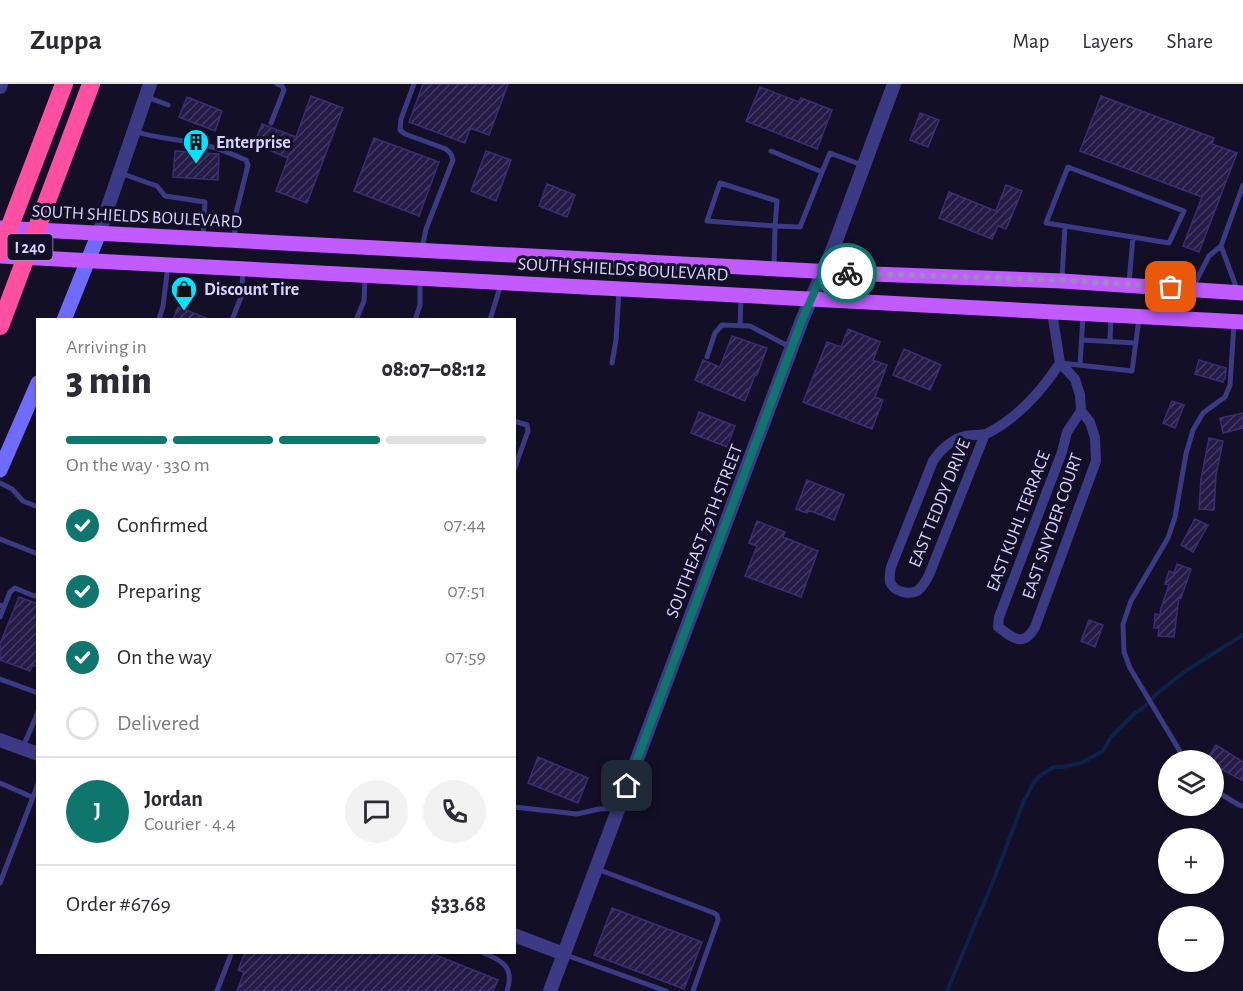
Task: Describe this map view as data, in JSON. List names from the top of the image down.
{
  "streets": {
    "highway": ["I 240"],
    "main road": ["SOUTH SHIELDS BOULEVARD"],
    "street": [
      "EAST TEDDY DRIVE",
      "EAST KUHL TERRACE",
      "EAST SNYDER COURT",
      "SOUTHEAST 79TH STREET"
    ]
  },
  "crossings": [
    ["SOUTH SHIELDS BOULEVARD", "I 240"],
    ["SOUTH SHIELDS BOULEVARD", "SOUTHEAST 79TH STREET"],
    ["EAST KUHL TERRACE", "EAST SNYDER COURT"]
  ],
  "places": {
    "building": ["Enterprise"],
    "shop": ["Discount Tire"]
  },
  "page": {
    "header": "Zuppa",
    "nav": ["Map", "Layers", "Share"],
    "heading": ["3 min", "Arriving in", "08:07–08:12"],
    "panel": [
      "Jordan",
      "Courier · 4.4",
      "Order #6769",
      "$33.68"
    ],
    "bar": "On the way · 330 m",
    "list": [
      ["Confirmed", "07:44"],
      ["Preparing", "07:51"],
      ["On the way", "07:59"],
      "Delivered"
    ],
    "map_buttons": ["+", "−"],
    "round": "J"
  }
}
